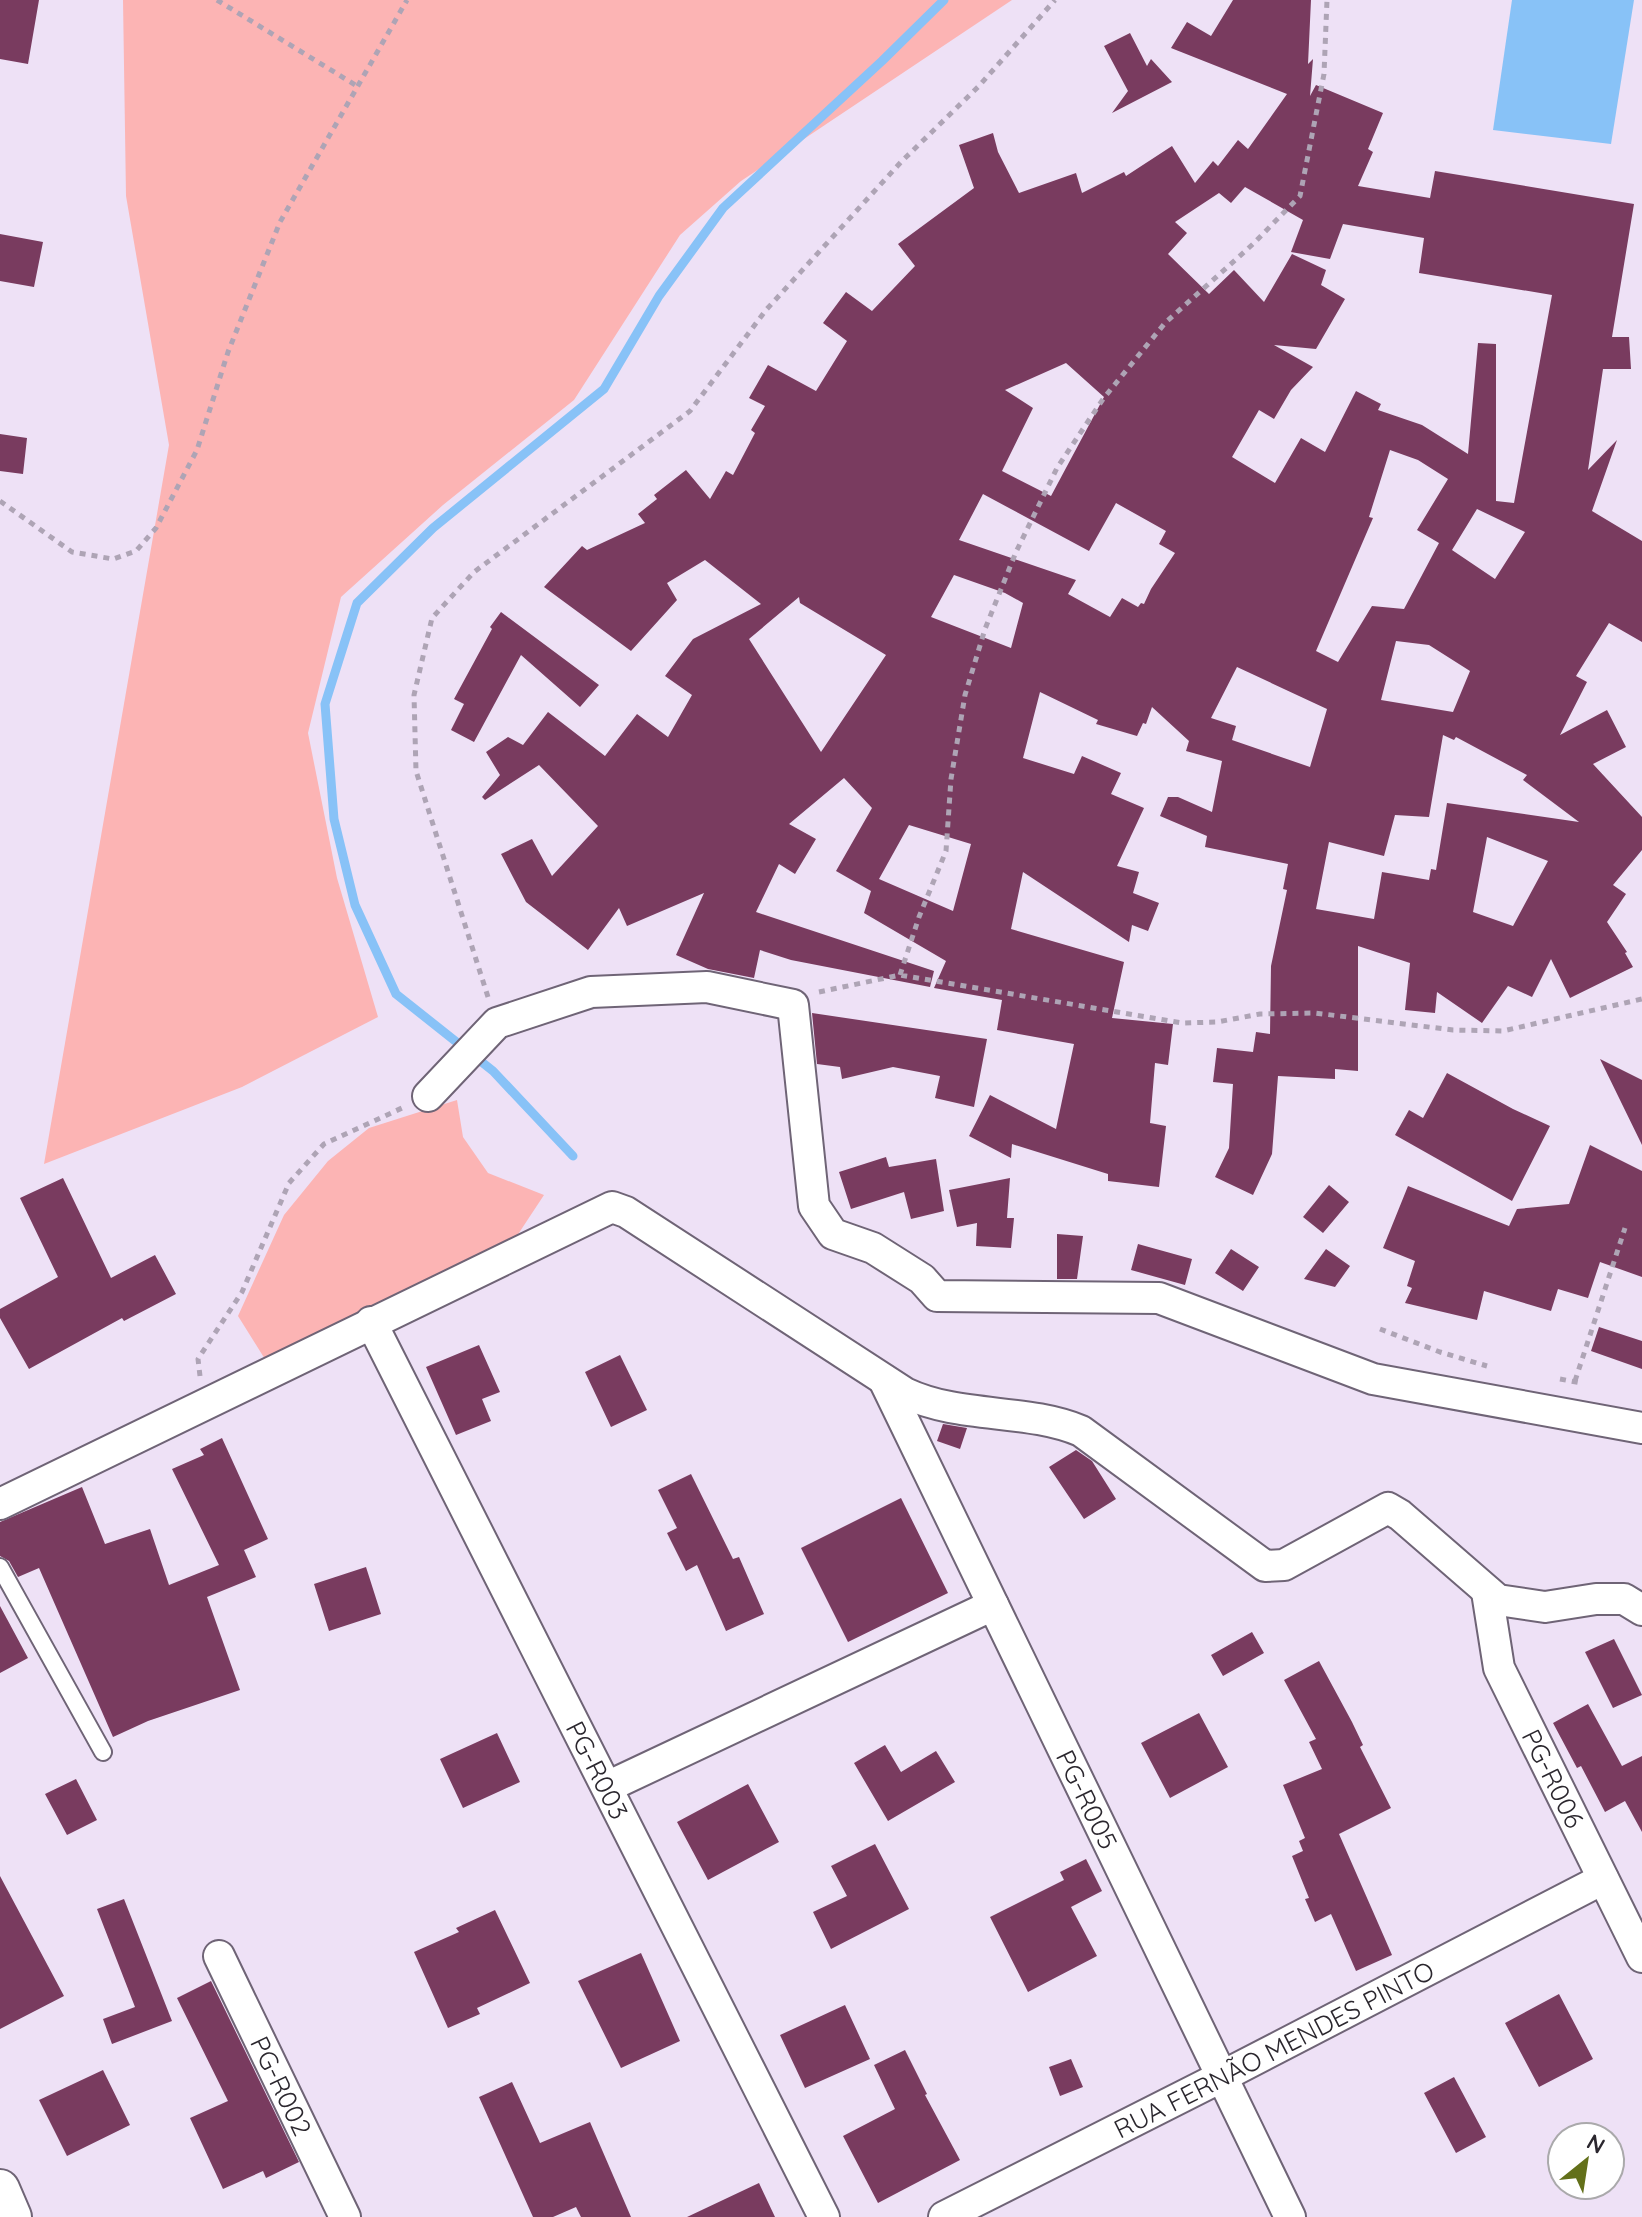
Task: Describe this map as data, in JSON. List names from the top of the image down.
{
  "streets": {
    "street": [
      "PG-R003",
      "PG-R006",
      "PG-R005",
      "RUA FERNÃO MENDES PINTO",
      "PG-R002"
    ]
  },
  "crossings": [
    ["PG-R006", "RUA FERNÃO MENDES PINTO"],
    ["PG-R005", "RUA FERNÃO MENDES PINTO"]
  ],
  "north": "top right"
}
